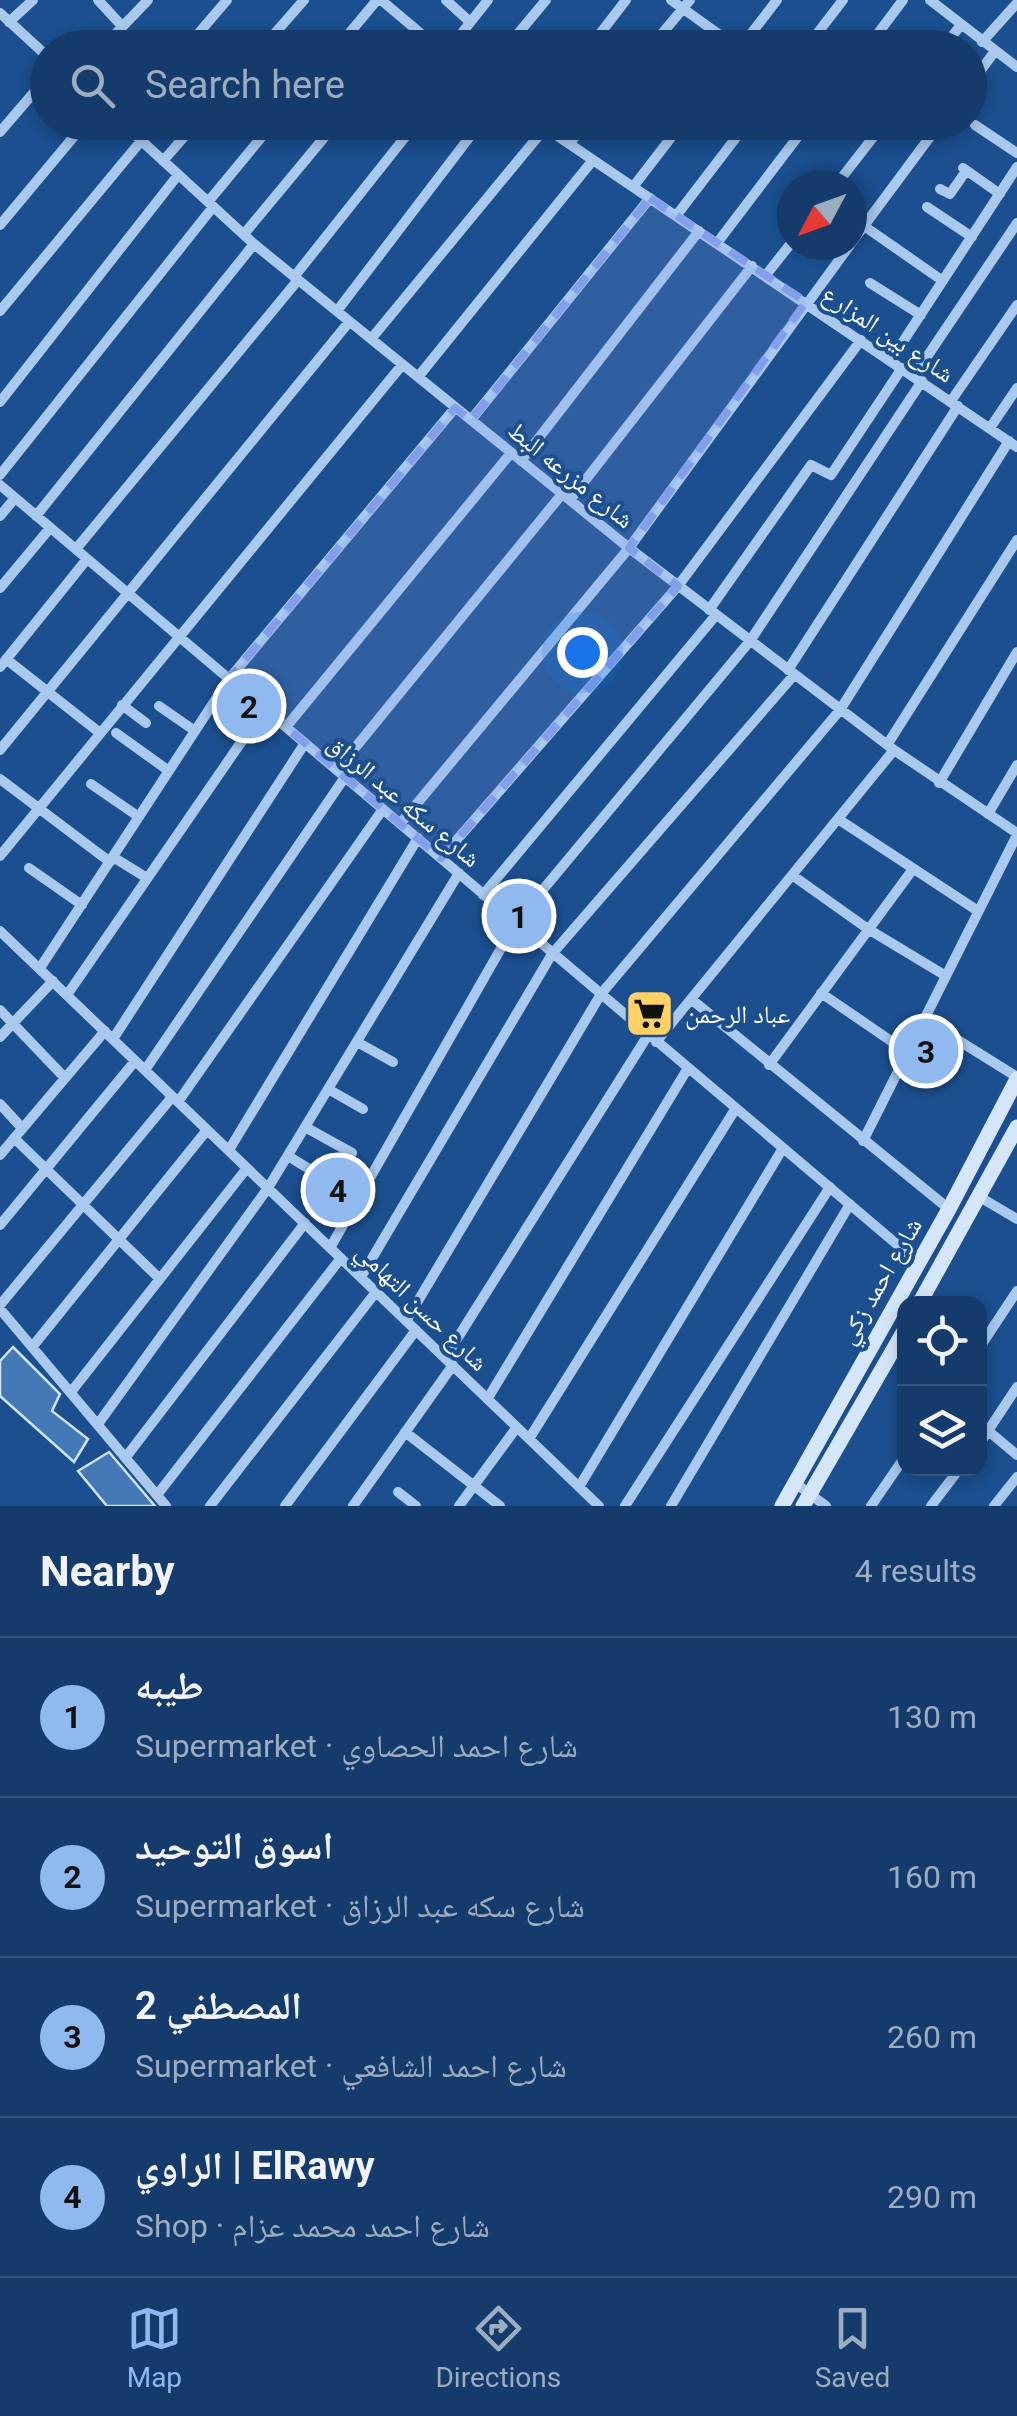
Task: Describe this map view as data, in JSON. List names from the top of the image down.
{
  "streets": {
    "street": [
      "شارع بين المزارع",
      "شارع مزرعه البط",
      "شارع سكه عبد الرزاق",
      "شارع احمد زكي",
      "شارع حسن التهامي"
    ]
  },
  "crossings": [
    ["شارع سكه عبد الرزاق", "شارع احمد زكي"]
  ],
  "places": {
    "supermarket": ["عباد الرحمن"]
  },
  "north": "bottom left",
  "page": {
    "search": "Search here",
    "pins": [
      "2",
      "1",
      "3",
      "4"
    ],
    "heading": ["Nearby", "4 results"],
    "list": [
      {
        "mark": "1",
        "name": "طيبه",
        "note": "Supermarket · شارع احمد الحصاوي",
        "value": "130 m"
      },
      {
        "mark": "2",
        "name": "اسوق التوحيد",
        "note": "Supermarket · شارع سكه عبد الرزاق",
        "value": "160 m"
      },
      {
        "mark": "3",
        "name": "المصطفي 2",
        "note": "Supermarket · شارع احمد الشافعي",
        "value": "260 m"
      },
      {
        "mark": "4",
        "name": "الراوي | ElRawy",
        "note": "Shop · شارع احمد محمد عزام",
        "value": "290 m"
      }
    ],
    "nav": ["Map", "Directions", "Saved"]
  }
}
